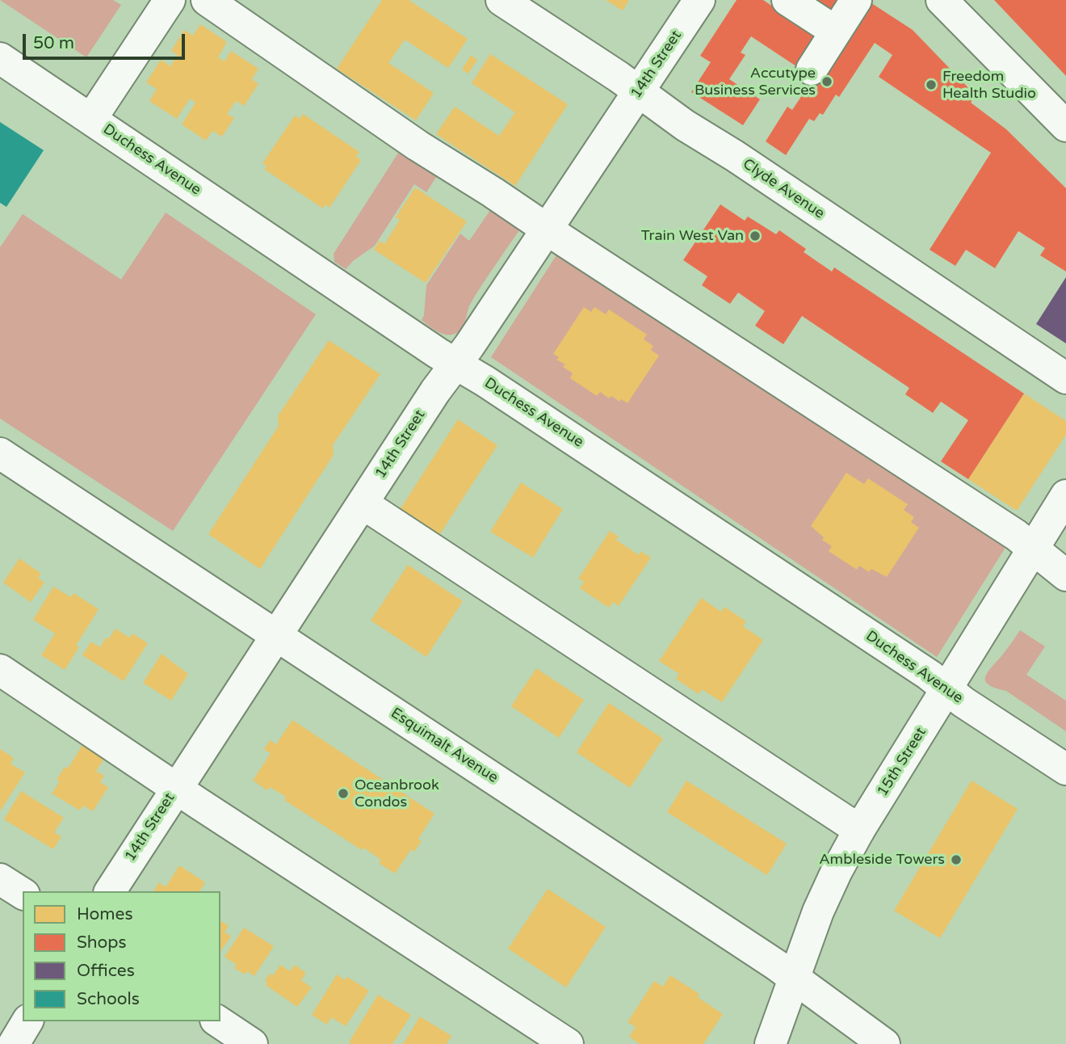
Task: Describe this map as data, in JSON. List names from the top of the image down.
{
  "streets": {
    "street": [
      "14th Street",
      "Duchess Avenue",
      "Clyde Avenue",
      "Esquimalt Avenue",
      "15th Street"
    ]
  },
  "crossings": [
    ["14th Street", "Duchess Avenue"],
    ["14th Street", "Clyde Avenue"],
    ["14th Street", "Esquimalt Avenue"],
    ["Duchess Avenue", "15th Street"],
    ["Esquimalt Avenue", "15th Street"]
  ],
  "places": [
    "Accutype Business Services",
    "Freedom Health Studio",
    "Train West Van",
    "Oceanbrook Condos",
    "Ambleside Towers"
  ],
  "legend": [
    "Homes",
    "Shops",
    "Offices",
    "Schools"
  ],
  "scale_bar": "50 m"
}
